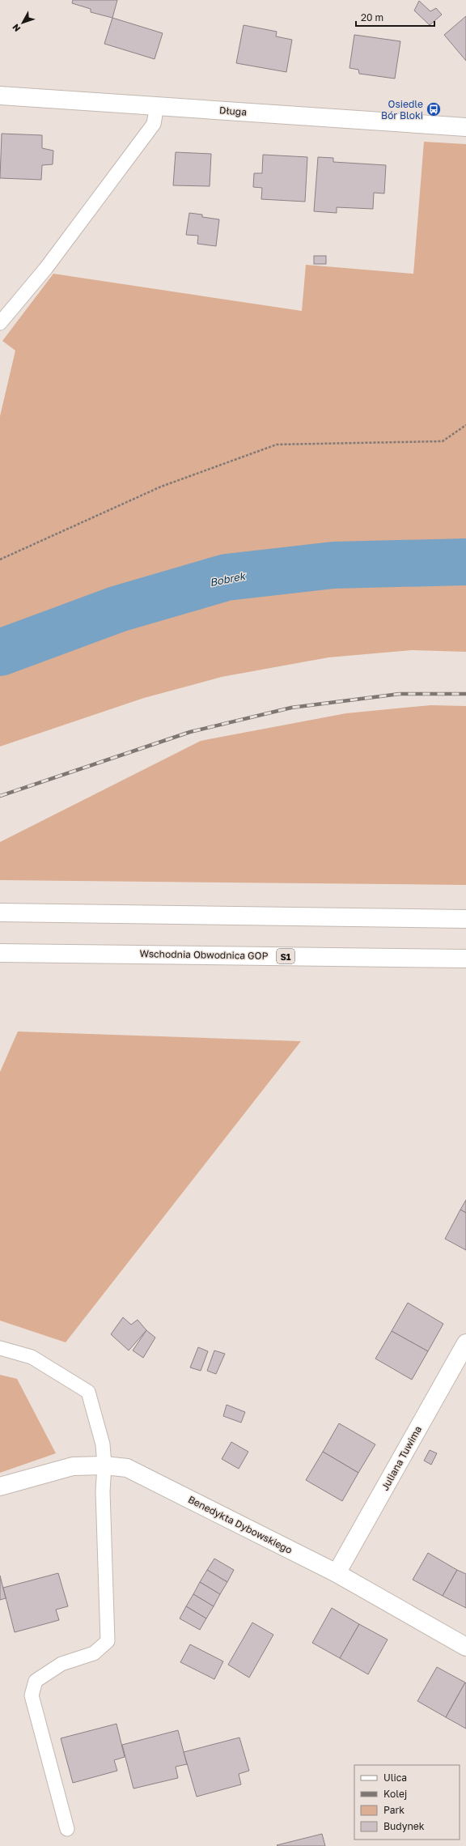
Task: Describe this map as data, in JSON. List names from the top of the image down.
{
  "streets": {
    "main road": [
      "Długa",
      "Wschodnia Obwodnica GOP",
      "S1",
      "Juliana Tuwima",
      "Benedykta Dybowskiego"
    ]
  },
  "crossings": [
    ["Juliana Tuwima", "Benedykta Dybowskiego"]
  ],
  "water": ["Bobrek"],
  "places": {
    "bus stop": ["Osiedle Bór Bloki"]
  },
  "legend": [
    "Ulica",
    "Kolej",
    "Park",
    "Budynek"
  ],
  "scale_bar": "20 m",
  "north": "bottom left"
}
